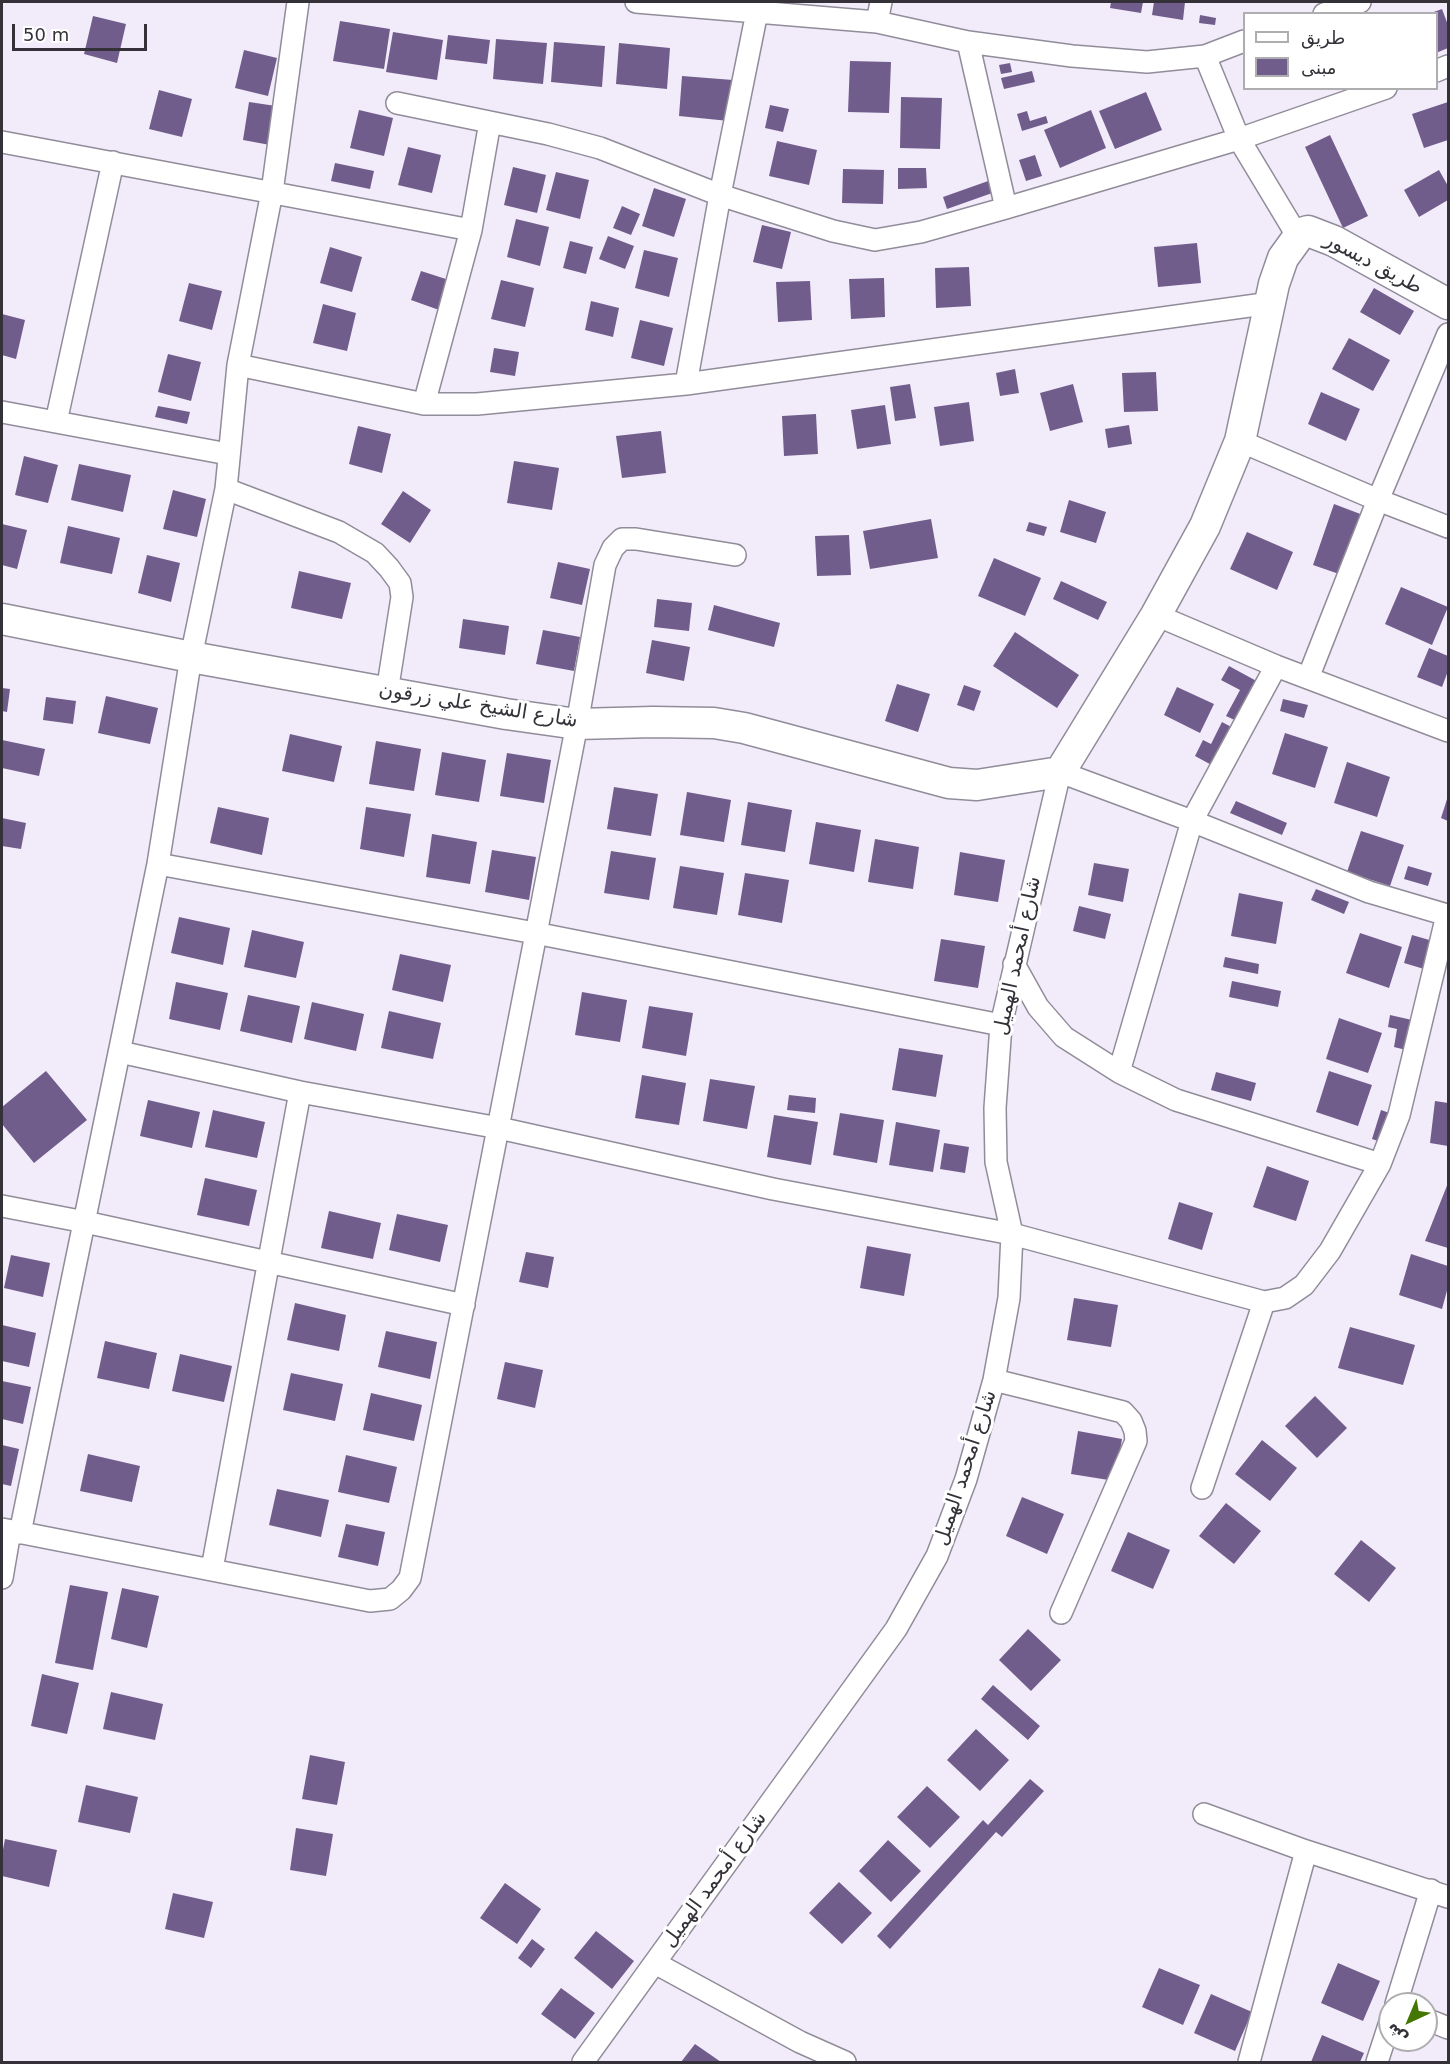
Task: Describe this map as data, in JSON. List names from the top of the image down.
{
  "streets": {
    "main road": ["طريق ديسور", "شارع الشيخ علي زرقون"],
    "street": ["شارع أمحمد الهميل"]
  },
  "crossings": [
    ["شارع الشيخ علي زرقون", "شارع أمحمد الهميل"]
  ],
  "legend": ["طريق", "مبنى"],
  "scale_bar": "50 m",
  "north": "bottom left"
}
